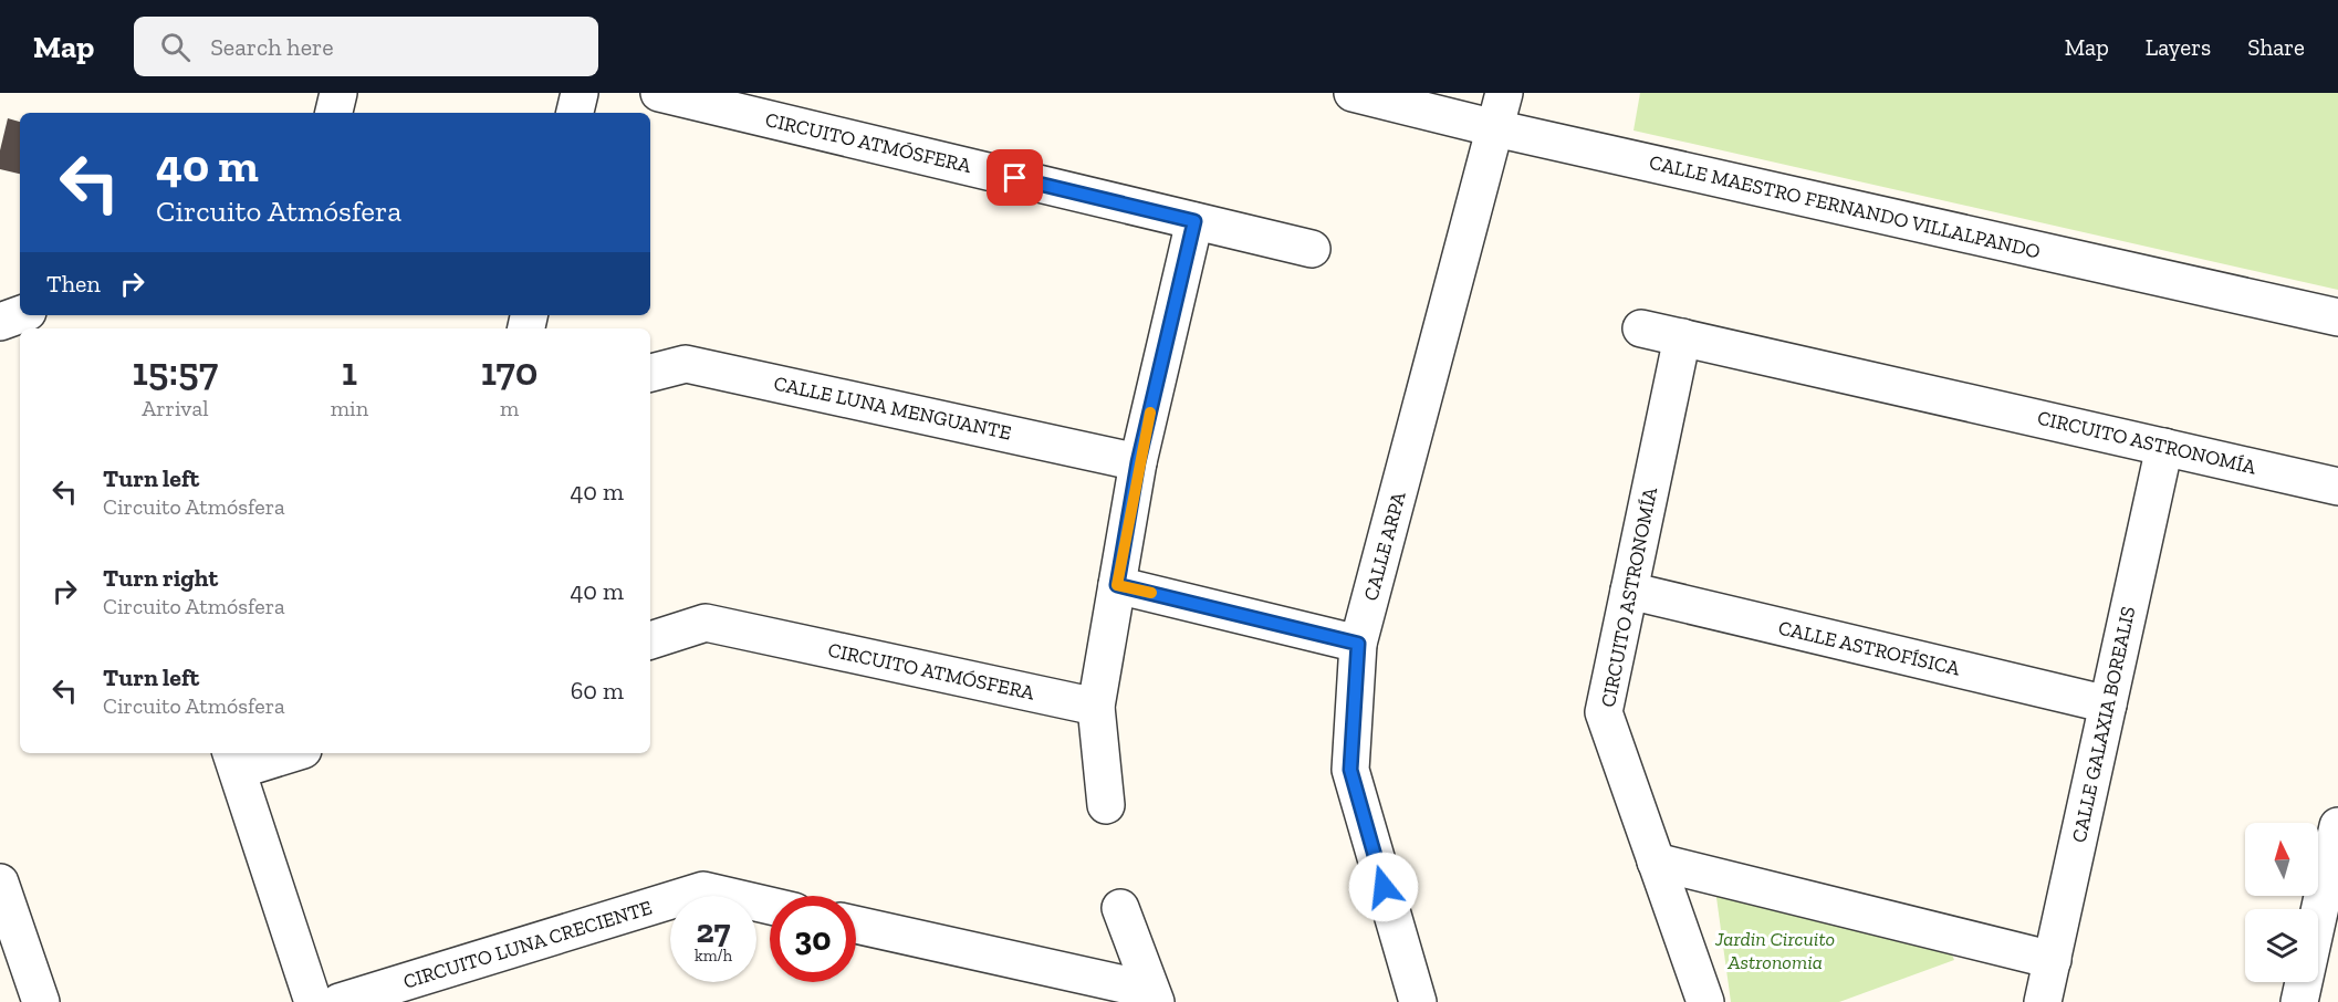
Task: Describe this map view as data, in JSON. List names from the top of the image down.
{
  "streets": {
    "street": [
      "CIRCUITO ATMÓSFERA",
      "CALLE MAESTRO FERNANDO VILLALPANDO",
      "CALLE LUNA MENGUANTE",
      "CIRCUITO ASTRONOMÍA",
      "CALLE ARPA",
      "CALLE ASTROFÍSICA",
      "CALLE GALAXIA BOREALIS",
      "CIRCUITO LUNA CRECIENTE"
    ]
  },
  "crossings": [
    ["CALLE MAESTRO FERNANDO VILLALPANDO", "CALLE ARPA"],
    ["CIRCUITO ASTRONOMÍA", "CALLE ASTROFÍSICA"],
    ["CIRCUITO ASTRONOMÍA", "CALLE GALAXIA BOREALIS"],
    ["CALLE ASTROFÍSICA", "CALLE GALAXIA BOREALIS"]
  ],
  "parks": ["Jardin Circuito Astronomia"],
  "north": "top",
  "page": {
    "header": "Map",
    "search": "Search here",
    "nav": ["Map", "Layers", "Share"],
    "turn": ["40 m", "Circuito Atmósfera"],
    "then": "Then",
    "eta": [
      "15:57",
      "Arrival",
      "1",
      "min",
      "170",
      "m"
    ],
    "list": [
      {
        "name": "Turn left",
        "note": "Circuito Atmósfera",
        "value": "40 m"
      },
      {
        "name": "Turn right",
        "note": "Circuito Atmósfera",
        "value": "40 m"
      },
      {
        "name": "Turn left",
        "note": "Circuito Atmósfera",
        "value": "60 m"
      }
    ],
    "speed": "27 km/h",
    "limit": "30"
  }
}
